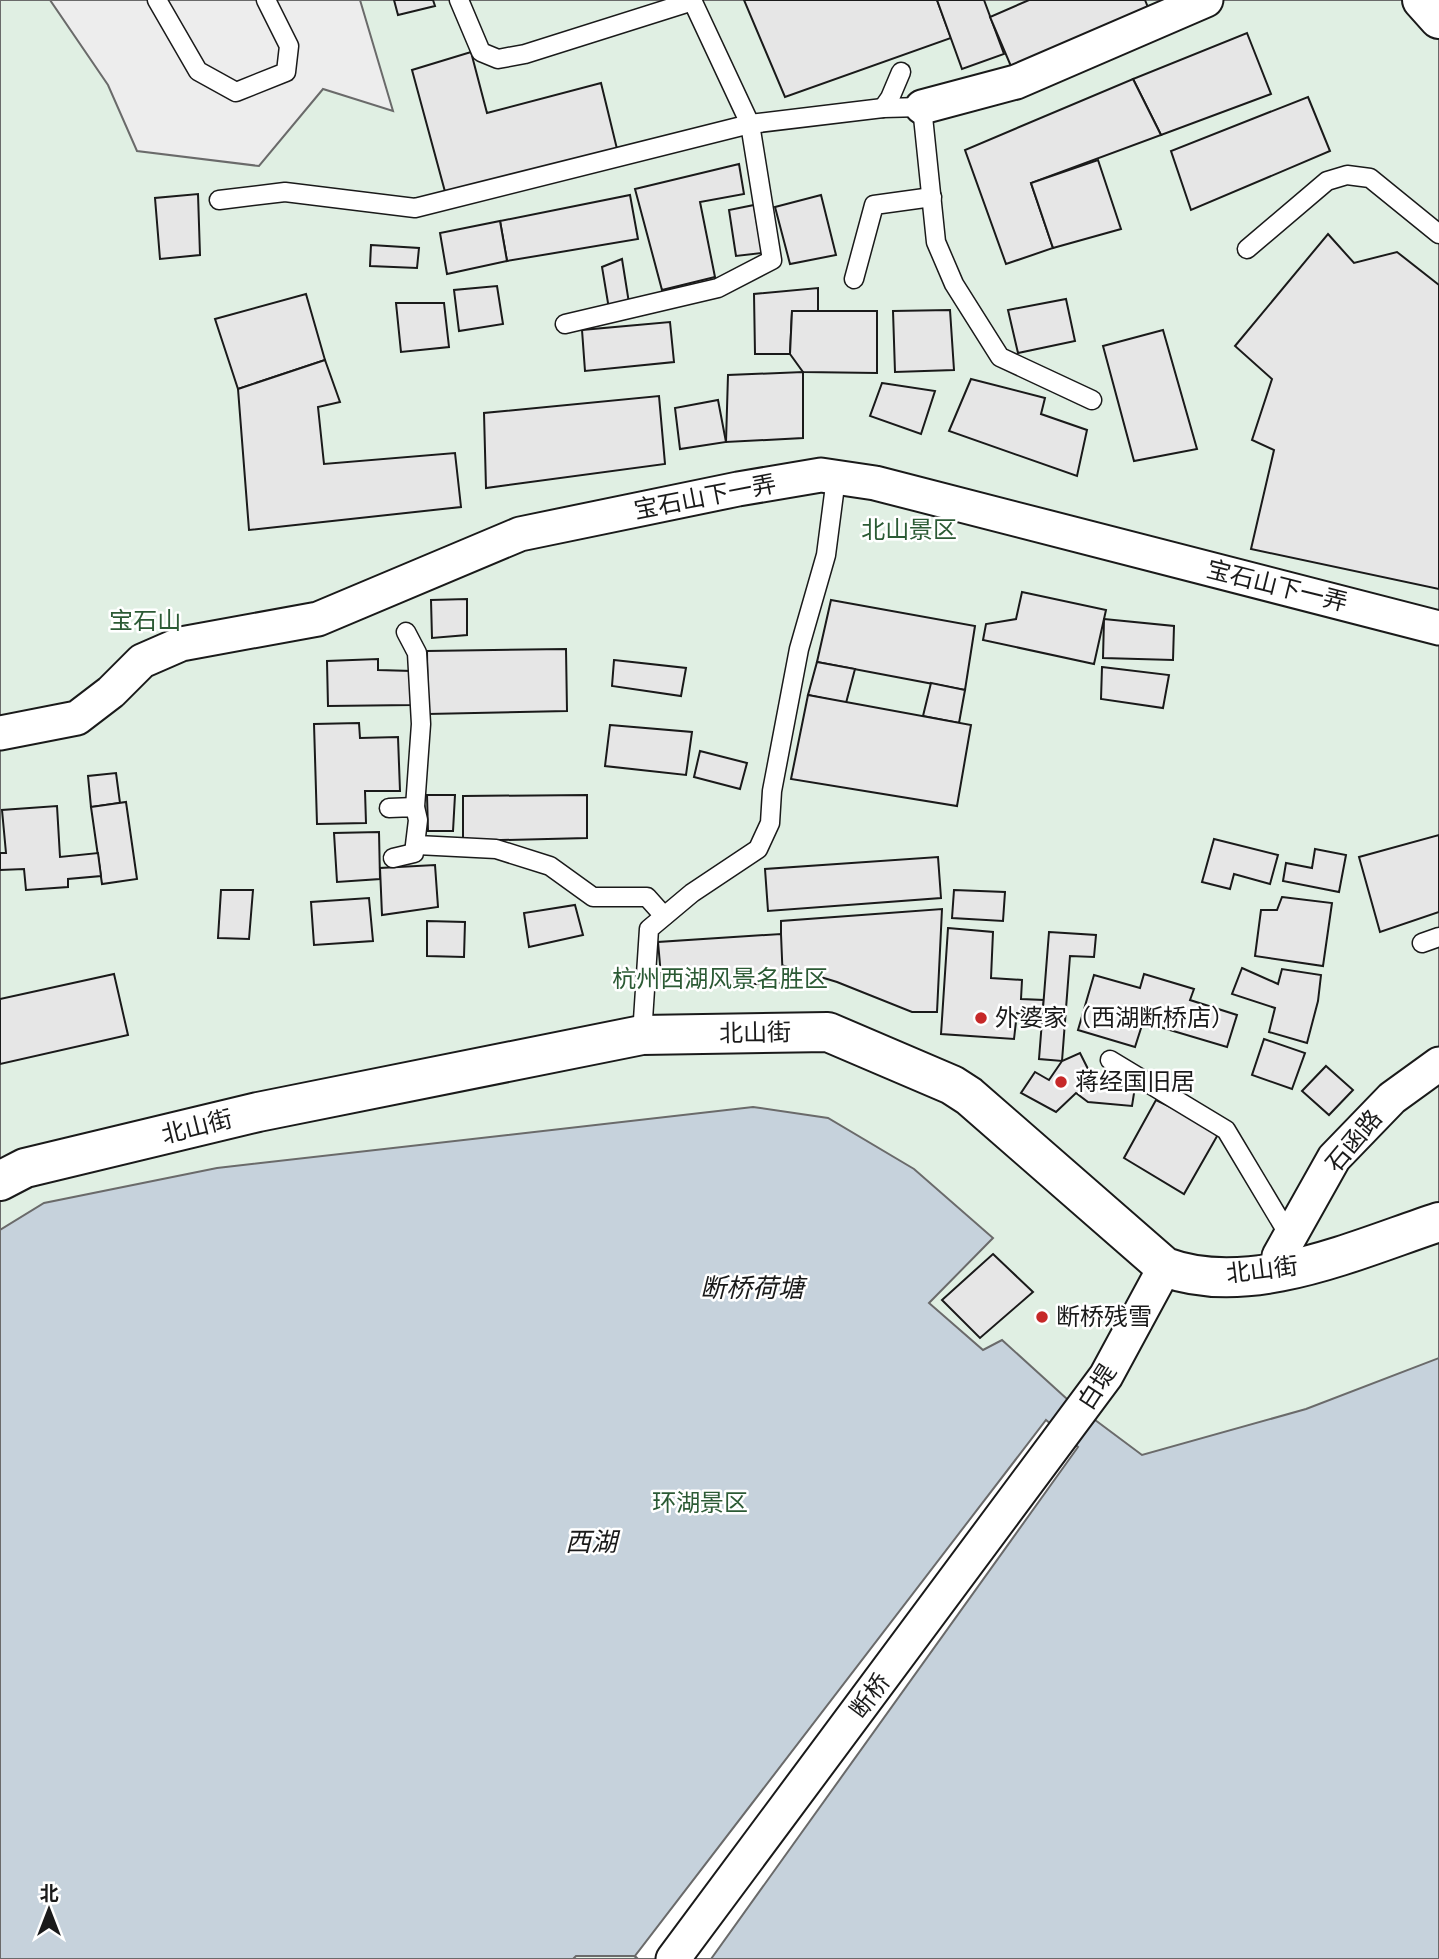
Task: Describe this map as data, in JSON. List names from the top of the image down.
{
  "streets": {
    "main road": ["北山街"],
    "street": [
      "宝石山下一弄",
      "石函路",
      "白堤",
      "断桥"
    ]
  },
  "crossings": [
    ["北山街", "石函路"],
    ["北山街", "白堤"],
    ["白堤", "断桥"]
  ],
  "water": ["断桥荷塘", "西湖"],
  "parks": [
    "北山景区",
    "宝石山",
    "杭州西湖风景名胜区",
    "环湖景区"
  ],
  "places": ["外婆家（西湖断桥店）", "蒋经国旧居", "断桥残雪"],
  "north": "top"
}
